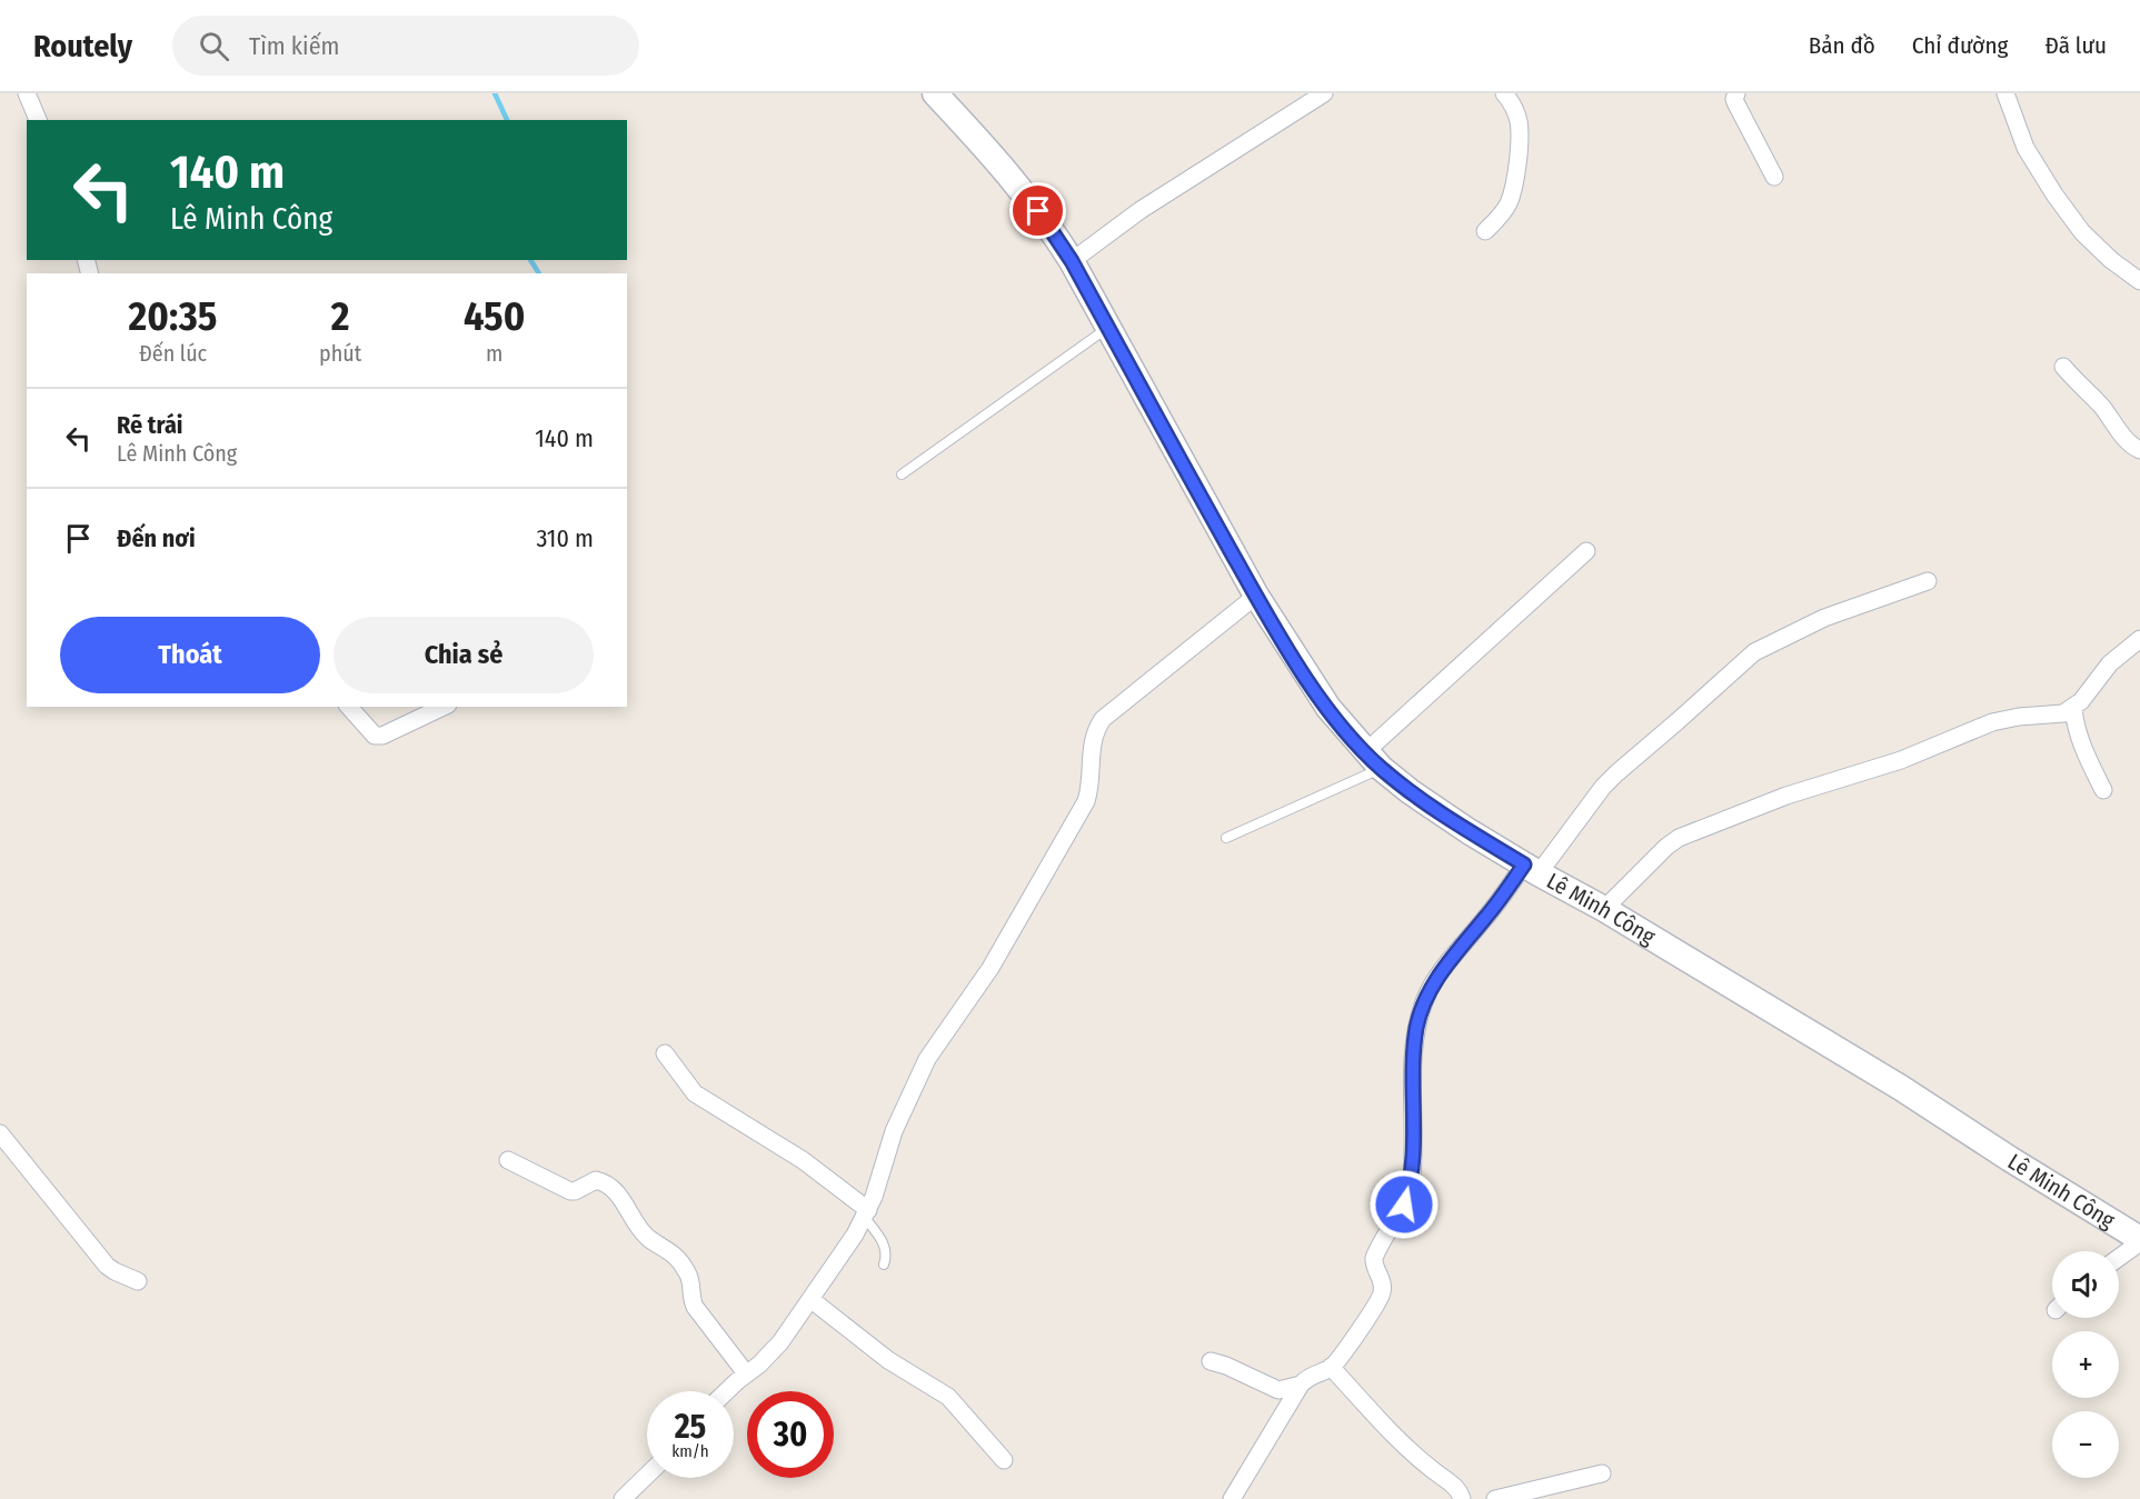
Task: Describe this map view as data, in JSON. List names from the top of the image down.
{
  "streets": {
    "main road": ["Lê Minh Công"]
  },
  "page": {
    "header": "Routely",
    "search": "Tìm kiếm",
    "nav": ["Bản đồ", "Chỉ đường", "Đã lưu"],
    "turn": ["140 m", "Lê Minh Công"],
    "eta": [
      "20:35",
      "Đến lúc",
      "2",
      "phút",
      "450",
      "m"
    ],
    "list": [
      {
        "name": "Rẽ trái",
        "note": "Lê Minh Công",
        "value": "140 m"
      },
      {
        "name": "Đến nơi",
        "value": "310 m"
      }
    ],
    "buttons": ["Thoát", "Chia sẻ"],
    "map_buttons": ["+", "−"],
    "speed": "25 km/h",
    "limit": "30"
  }
}
